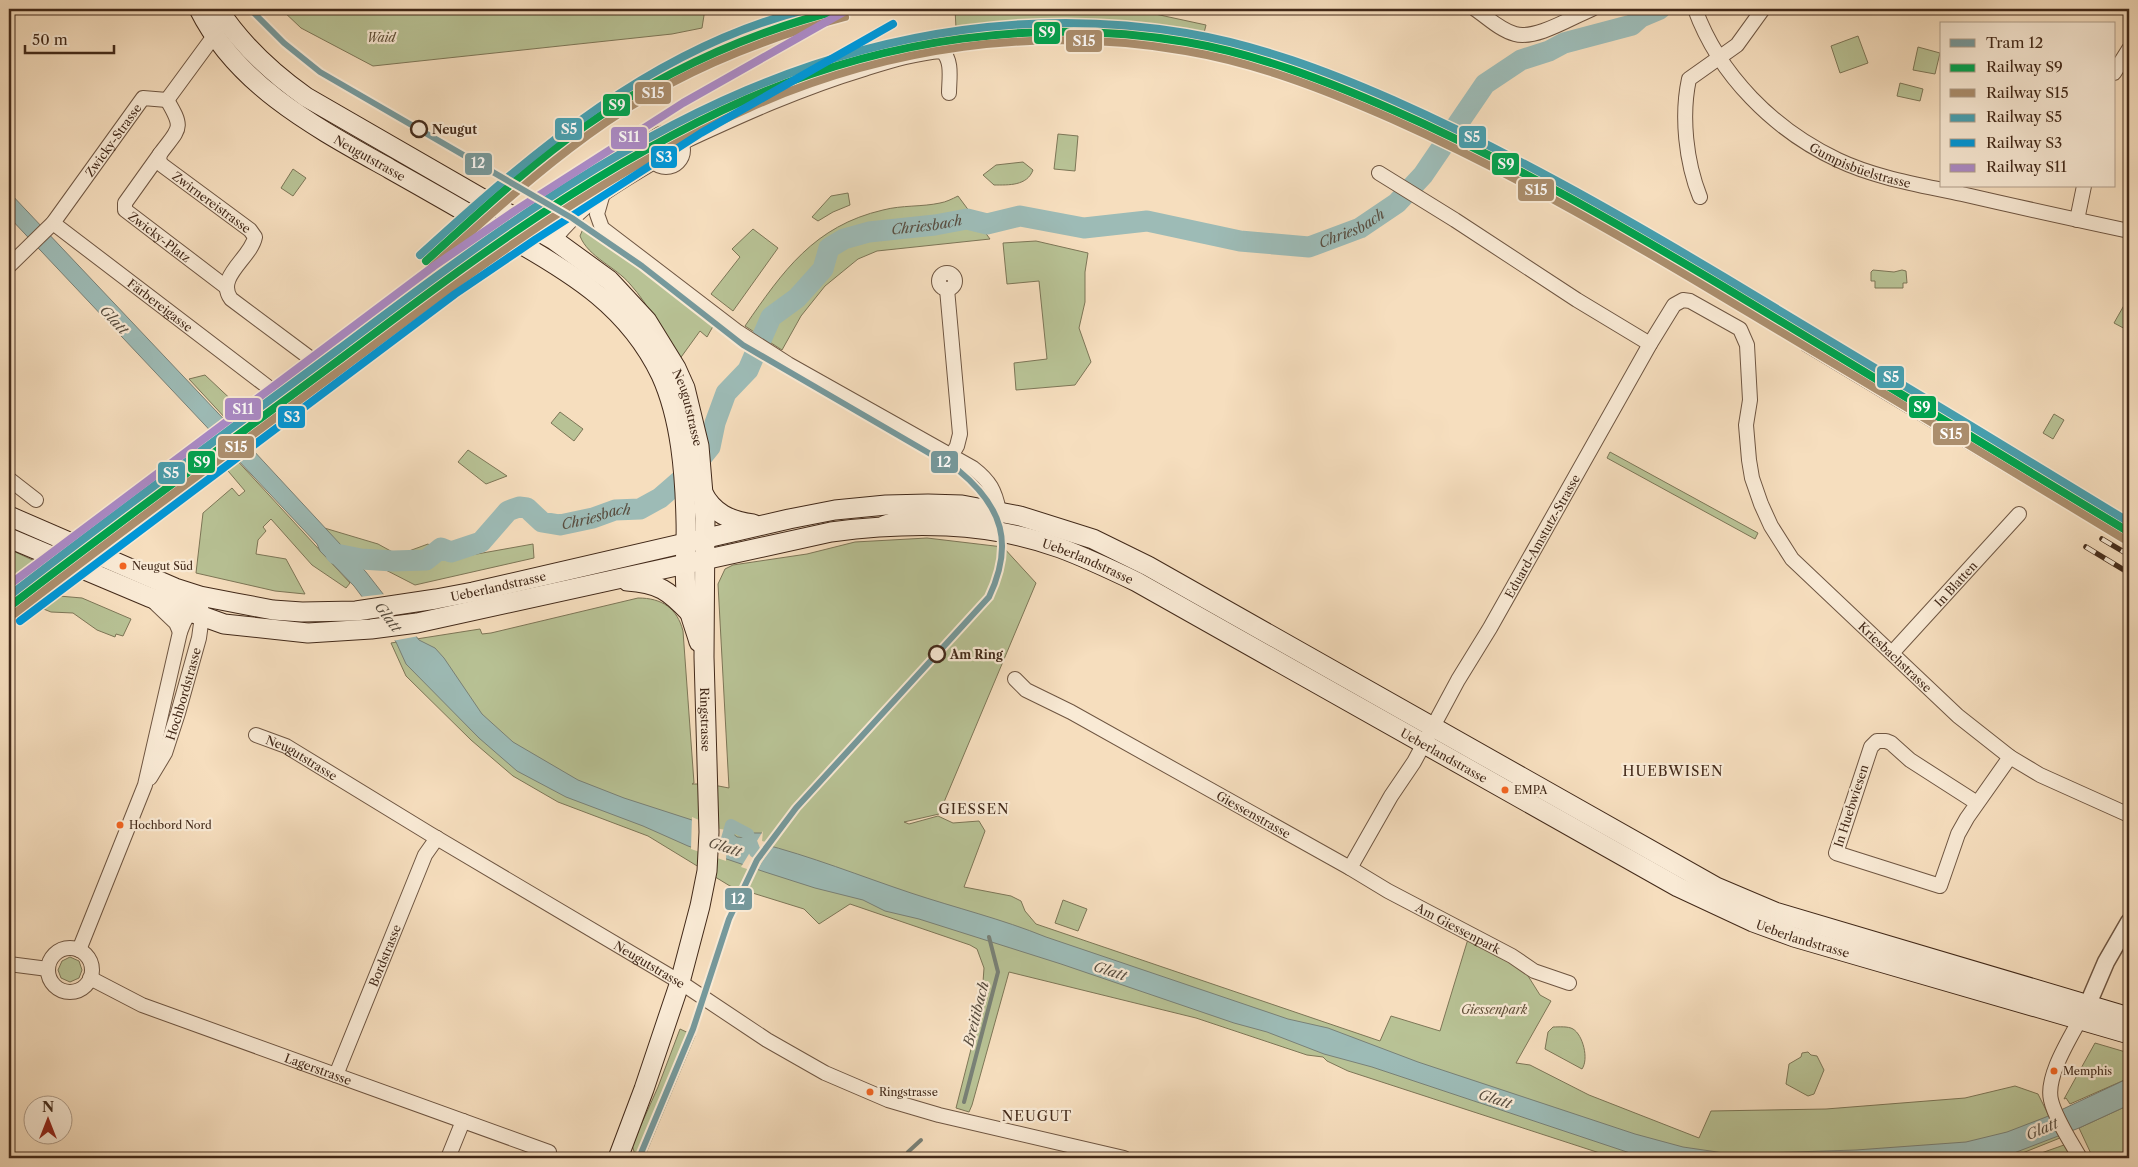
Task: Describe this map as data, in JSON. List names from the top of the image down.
{
  "streets": {
    "main road": ["Neugutstrasse", "Ueberlandstrasse", "Ringstrasse"],
    "street": [
      "Zwicky-Strasse",
      "Gumpisbüelstrasse",
      "Zwirnereistrasse",
      "Zwicky-Platz",
      "Färbereigasse",
      "Eduard-Amstutz-Strasse",
      "In Blatten",
      "Kriesbachstrasse",
      "Hochbordstrasse",
      "In Huebwiesen",
      "Giessenstrasse",
      "Am Giessenpark",
      "Bordstrasse",
      "Lagerstrasse"
    ]
  },
  "crossings": [
    ["Zwicky-Strasse", "Färbereigasse"],
    ["Neugutstrasse", "Ueberlandstrasse"],
    ["Neugutstrasse", "Ringstrasse"],
    ["Neugutstrasse", "Bordstrasse"],
    ["Zwirnereistrasse", "Zwicky-Platz"],
    ["Eduard-Amstutz-Strasse", "Ueberlandstrasse"],
    ["Eduard-Amstutz-Strasse", "Kriesbachstrasse"],
    ["Ueberlandstrasse", "Hochbordstrasse"],
    ["Ueberlandstrasse", "Ringstrasse"],
    ["In Blatten", "Kriesbachstrasse"],
    ["Kriesbachstrasse", "In Huebwiesen"],
    ["Hochbordstrasse", "Lagerstrasse"],
    ["Giessenstrasse", "Am Giessenpark"],
    ["Bordstrasse", "Lagerstrasse"]
  ],
  "districts": ["HUEBWISEN", "GIESSEN", "NEUGUT"],
  "water": ["Chriesbach", "Glatt", "Breitibach"],
  "parks": ["Waid", "Giessenpark"],
  "places": [
    "Neugut",
    "Neugut Süd",
    "Am Ring",
    "EMPA",
    "Hochbord Nord",
    "Memphis",
    "Ringstrasse"
  ],
  "lines": [
    "tram line 12",
    "rail line S9",
    "rail line S5",
    "rail line S11",
    "rail line S15",
    "rail line S3"
  ],
  "legend": [
    "Tram 12",
    "Railway S9",
    "Railway S15",
    "Railway S5",
    "Railway S3",
    "Railway S11"
  ],
  "scale_bar": "50 m",
  "north": "top"
}
